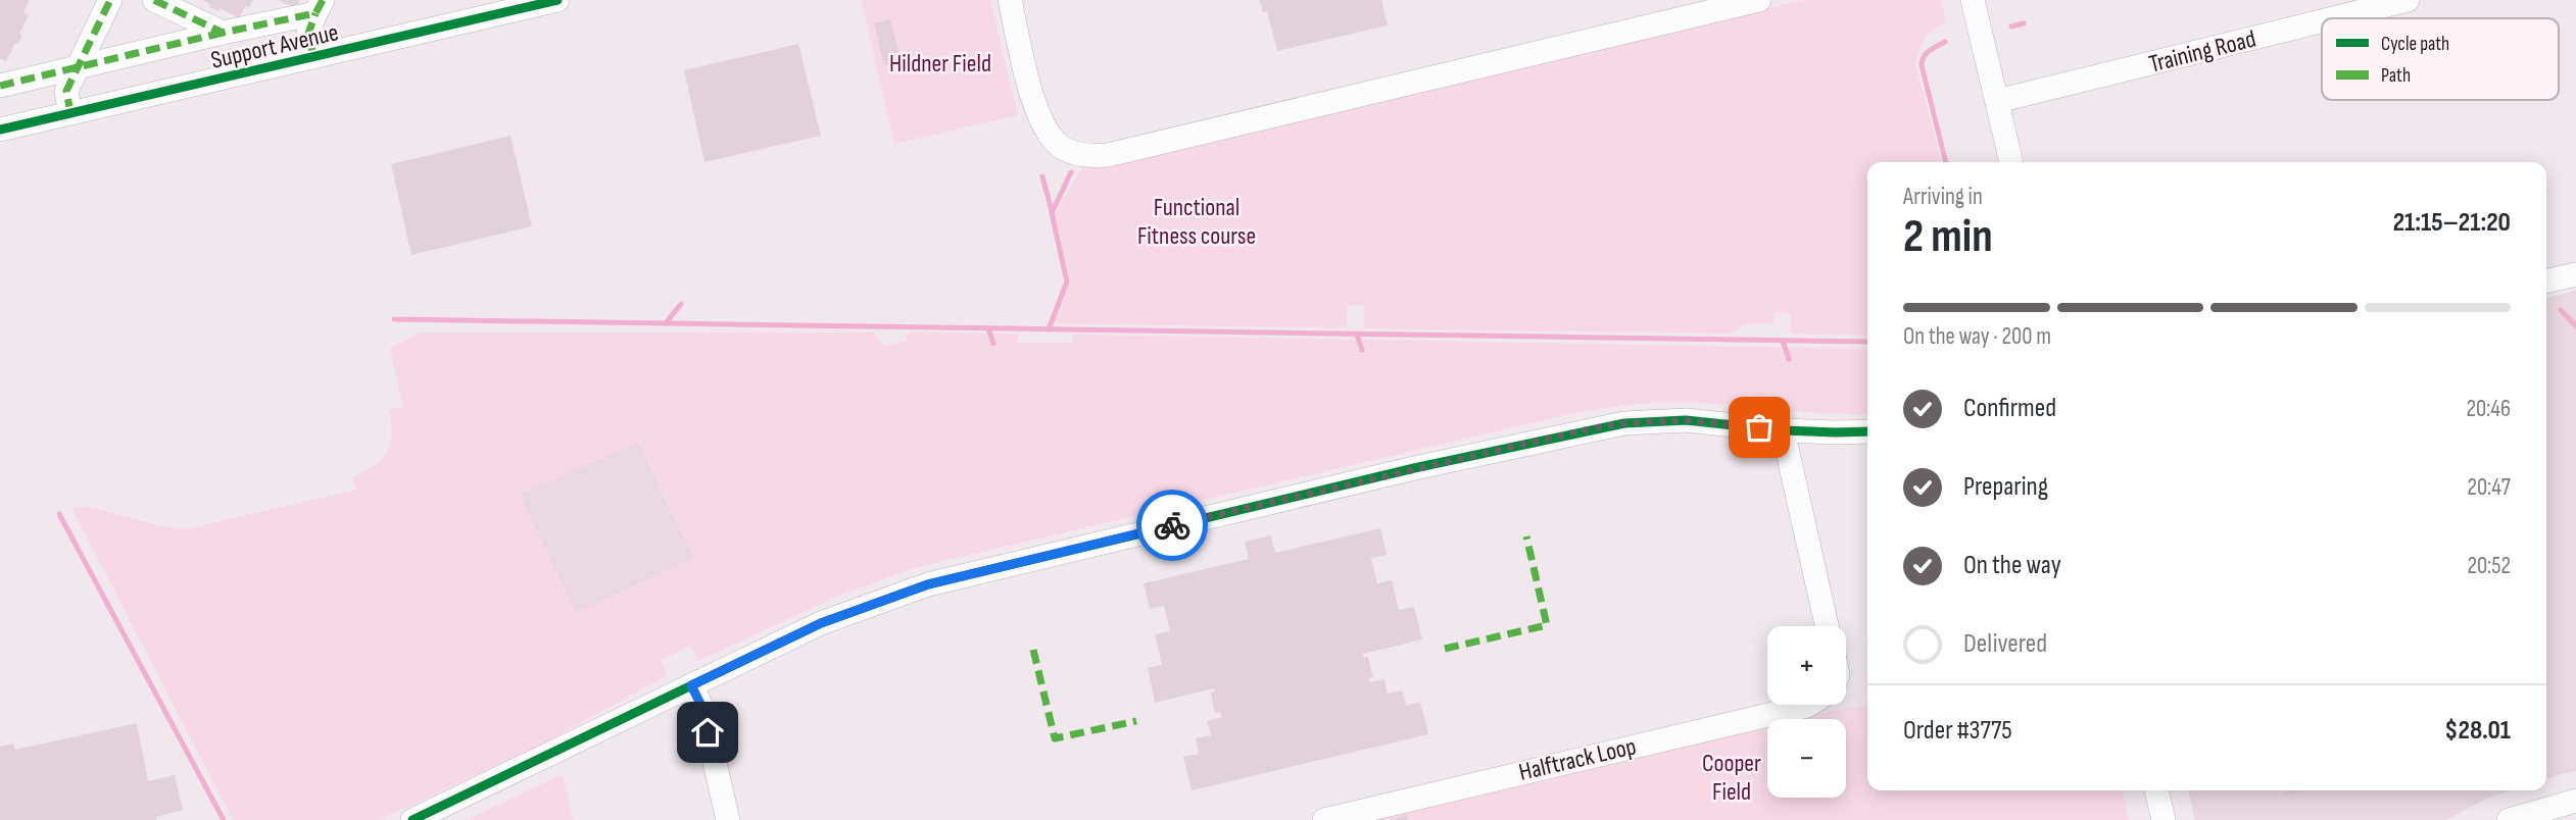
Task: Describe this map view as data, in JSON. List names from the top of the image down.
{
  "streets": {
    "street": ["Support Avenue", "Training Road", "Halftrack Loop"]
  },
  "parks": ["Hildner Field", "Functional Fitness course", "Cooper Field"],
  "legend": ["Cycle path", "Path"],
  "page": {
    "heading": ["2 min", "Arriving in", "21:15–21:20"],
    "panel": ["Order #3775", "$28.01"],
    "bar": "On the way · 200 m",
    "list": [
      ["Confirmed", "20:46"],
      ["Preparing", "20:47"],
      ["On the way", "20:52"],
      "Delivered"
    ],
    "map_buttons": ["+", "−"]
  }
}
